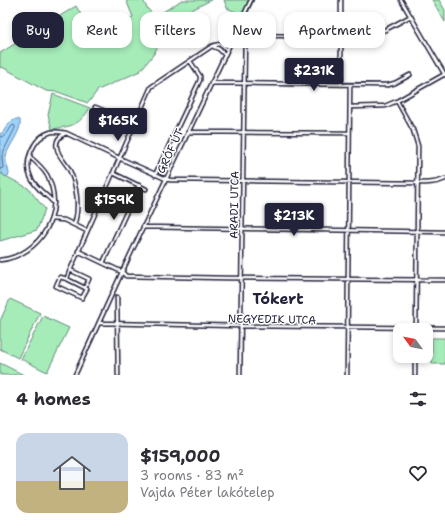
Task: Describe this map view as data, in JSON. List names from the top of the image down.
{
  "streets": {
    "street": ["GRÓF ÚT", "ARADI UTCA", "NEGYEDIK UTCA"]
  },
  "crossings": [
    ["GRÓF ÚT", "NEGYEDIK UTCA"],
    ["ARADI UTCA", "NEGYEDIK UTCA"]
  ],
  "districts": ["Tókert"],
  "north": "top left",
  "page": {
    "chip": [
      "Buy",
      "Rent",
      "Filters",
      "New",
      "Apartment"
    ],
    "price": [
      "$231K",
      "$165K",
      "$159K",
      "$213K"
    ],
    "heading": "4 homes",
    "list": [
      {
        "name": "$159,000",
        "note": "3 rooms · 83 m² · Vajda Péter lakótelep"
      }
    ]
  }
}
